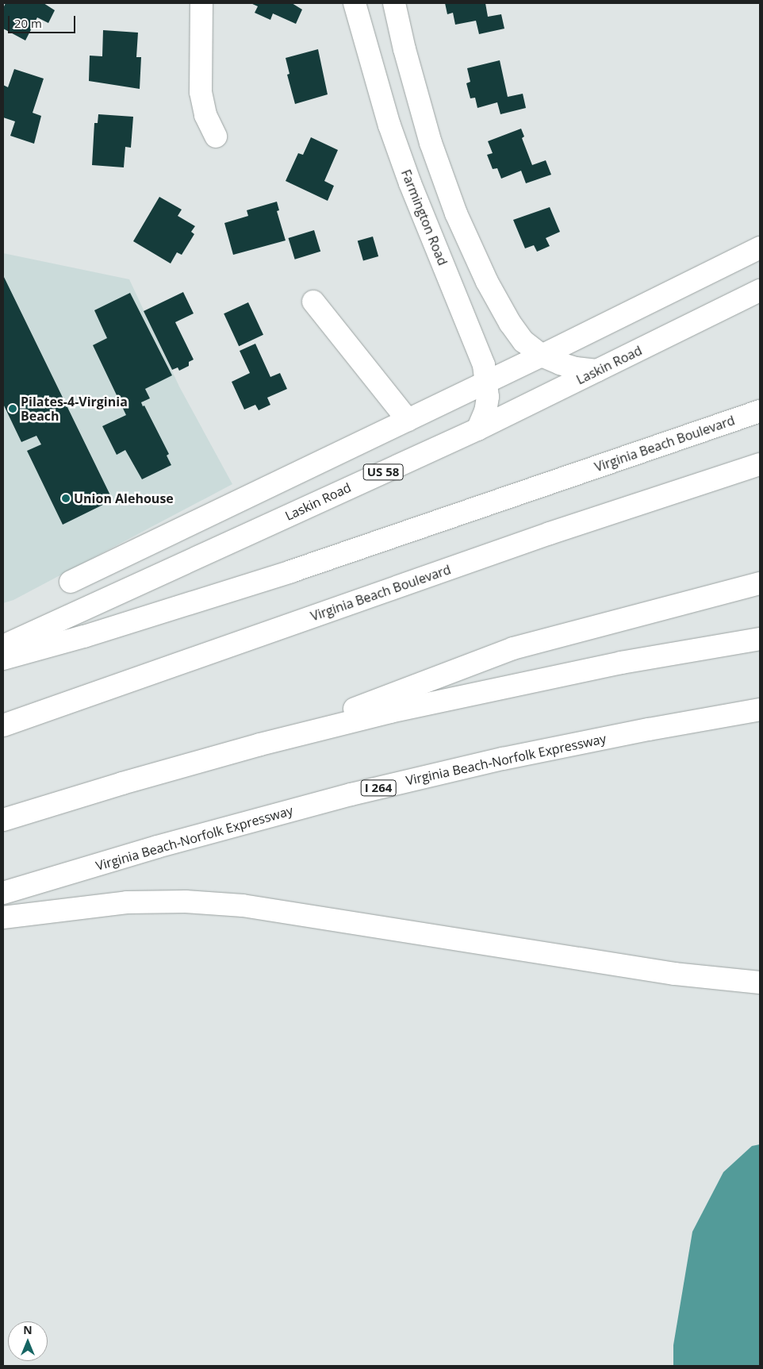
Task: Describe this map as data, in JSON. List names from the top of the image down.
{
  "streets": {
    "main road": [
      "Farmington Road",
      "Laskin Road",
      "Virginia Beach Boulevard",
      "US 58",
      "Virginia Beach-Norfolk Expressway",
      "I 264"
    ]
  },
  "crossings": [
    ["Farmington Road", "Laskin Road"]
  ],
  "places": ["Pilates-4-Virginia Beach", "Union Alehouse"],
  "scale_bar": "20 m",
  "north": "top"
}
